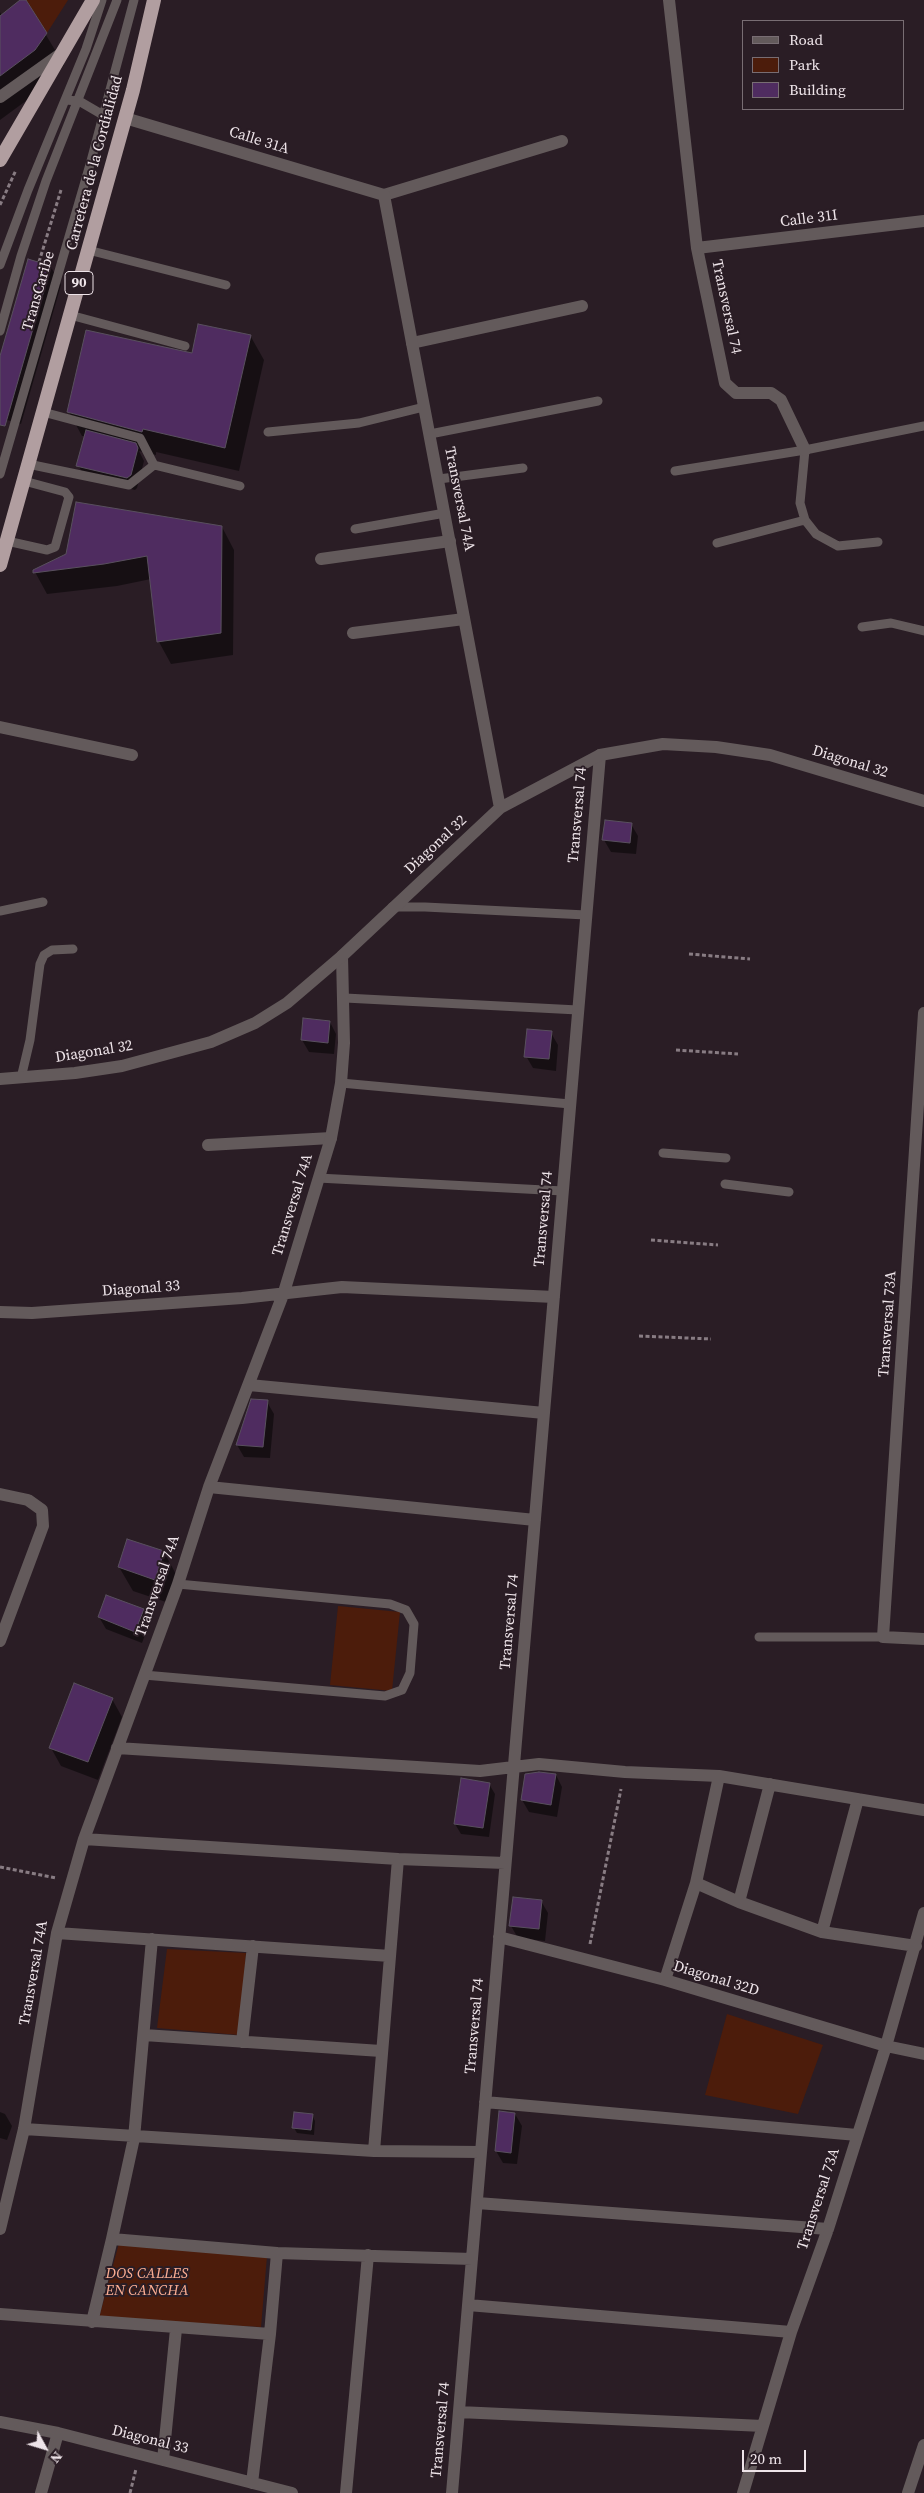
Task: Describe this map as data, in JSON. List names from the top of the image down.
{
  "streets": {
    "highway": ["Carretera de la Cordialidad", "90"],
    "street": [
      "Calle 31A",
      "Calle 31I",
      "Transversal 74",
      "Transversal 74A",
      "Diagonal 32",
      "Diagonal 33",
      "Transversal 73A",
      "Diagonal 32D"
    ],
    "lane": ["TransCaribe"]
  },
  "crossings": [
    ["Calle 31A", "Carretera de la Cordialidad"],
    ["Calle 31A", "Transversal 74A"],
    ["Calle 31I", "Transversal 74"],
    ["Transversal 74", "Diagonal 32"],
    ["Transversal 74", "Diagonal 33"],
    ["Transversal 74", "Diagonal 32D"],
    ["Transversal 74A", "Diagonal 32"],
    ["Transversal 74A", "Diagonal 33"],
    ["Transversal 73A", "Diagonal 32D"]
  ],
  "parks": ["DOS CALLES EN CANCHA"],
  "legend": ["Road", "Park", "Building"],
  "scale_bar": "20 m",
  "north": "bottom right"
}
